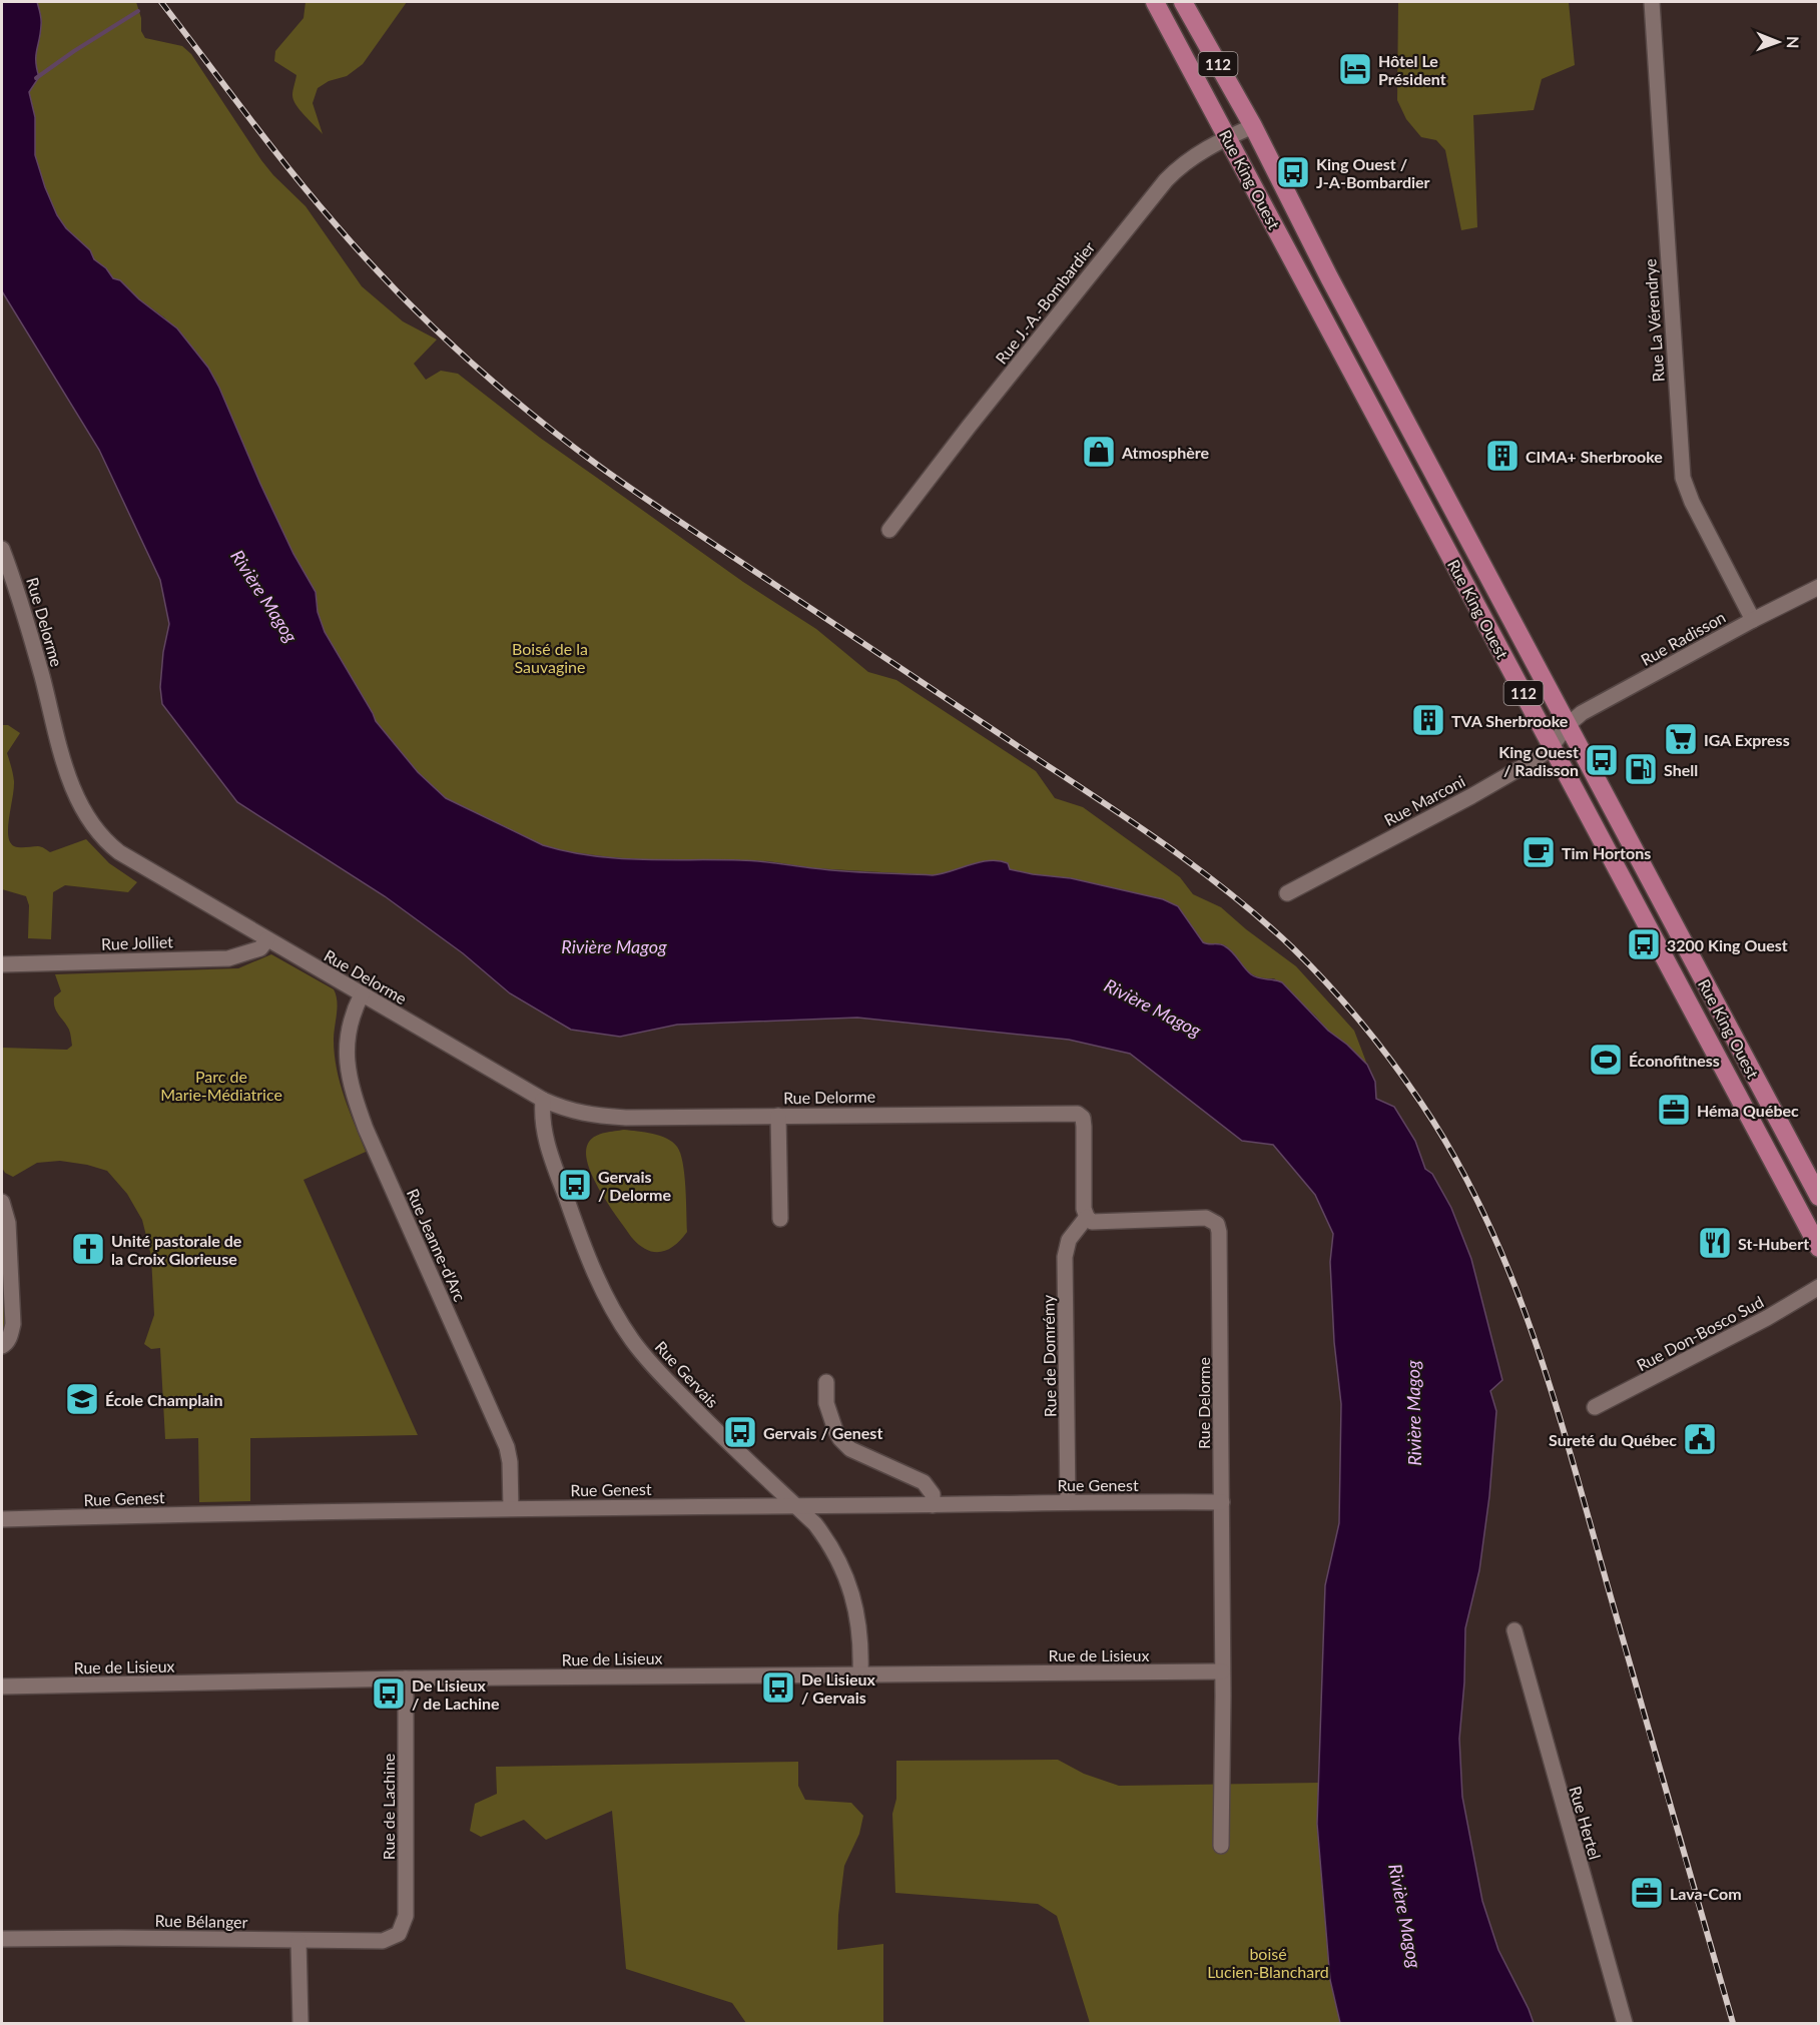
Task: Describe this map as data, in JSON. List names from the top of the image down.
{
  "streets": {
    "main road": ["112", "Rue King Ouest"],
    "street": [
      "Rue J.-A.-Bombardier",
      "Rue La Vérendrye",
      "Rue Delorme",
      "Rue Radisson",
      "Rue Marconi",
      "Rue Jolliet",
      "Rue Jeanne-d'Arc",
      "Rue Don-Bosco Sud",
      "Rue de Domrémy",
      "Rue Gervais",
      "Rue Genest",
      "Rue de Lisieux",
      "Rue de Lachine",
      "Rue Hertel",
      "Rue Bélanger"
    ]
  },
  "crossings": [
    ["Rue King Ouest", "Rue J.-A.-Bombardier"],
    ["Rue King Ouest", "Rue Radisson"],
    ["Rue King Ouest", "Rue Marconi"],
    ["Rue La Vérendrye", "Rue Radisson"],
    ["Rue Delorme", "Rue Jolliet"],
    ["Rue Delorme", "Rue Jeanne-d'Arc"],
    ["Rue Delorme", "Rue de Domrémy"],
    ["Rue Delorme", "Rue Gervais"],
    ["Rue Delorme", "Rue Genest"],
    ["Rue Delorme", "Rue de Lisieux"],
    ["Rue Radisson", "Rue Marconi"],
    ["Rue Jeanne-d'Arc", "Rue Genest"],
    ["Rue de Domrémy", "Rue Genest"],
    ["Rue Gervais", "Rue Genest"],
    ["Rue Gervais", "Rue de Lisieux"],
    ["Rue de Lisieux", "Rue de Lachine"],
    ["Rue de Lachine", "Rue Bélanger"]
  ],
  "water": ["Rivière Magog"],
  "parks": ["Boisé de la Sauvagine", "Parc de Marie-Médiatrice", "boisé Lucien-Blanchard"],
  "places": {
    "hotel": ["Hôtel Le Président"],
    "bus stop": [
      "King Ouest / J-A-Bombardier",
      "King Ouest / Radisson",
      "3200 King Ouest",
      "Gervais / Delorme",
      "Gervais / Genest",
      "De Lisieux / Gervais",
      "De Lisieux / de Lachine"
    ],
    "shop": ["Atmosphère"],
    "building": ["CIMA+ Sherbrooke", "TVA Sherbrooke"],
    "supermarket": ["IGA Express"],
    "fuel station": ["Shell"],
    "cafe": ["Tim Hortons"],
    "sports": ["Éconofitness"],
    "office": ["Héma Québec", "Lava-Com"],
    "restaurant": ["St-Hubert"],
    "church": ["Unité pastorale de la Croix Glorieuse"],
    "school or university": ["École Champlain"],
    "public building": ["Sureté du Québec"]
  },
  "north": "right"
}
